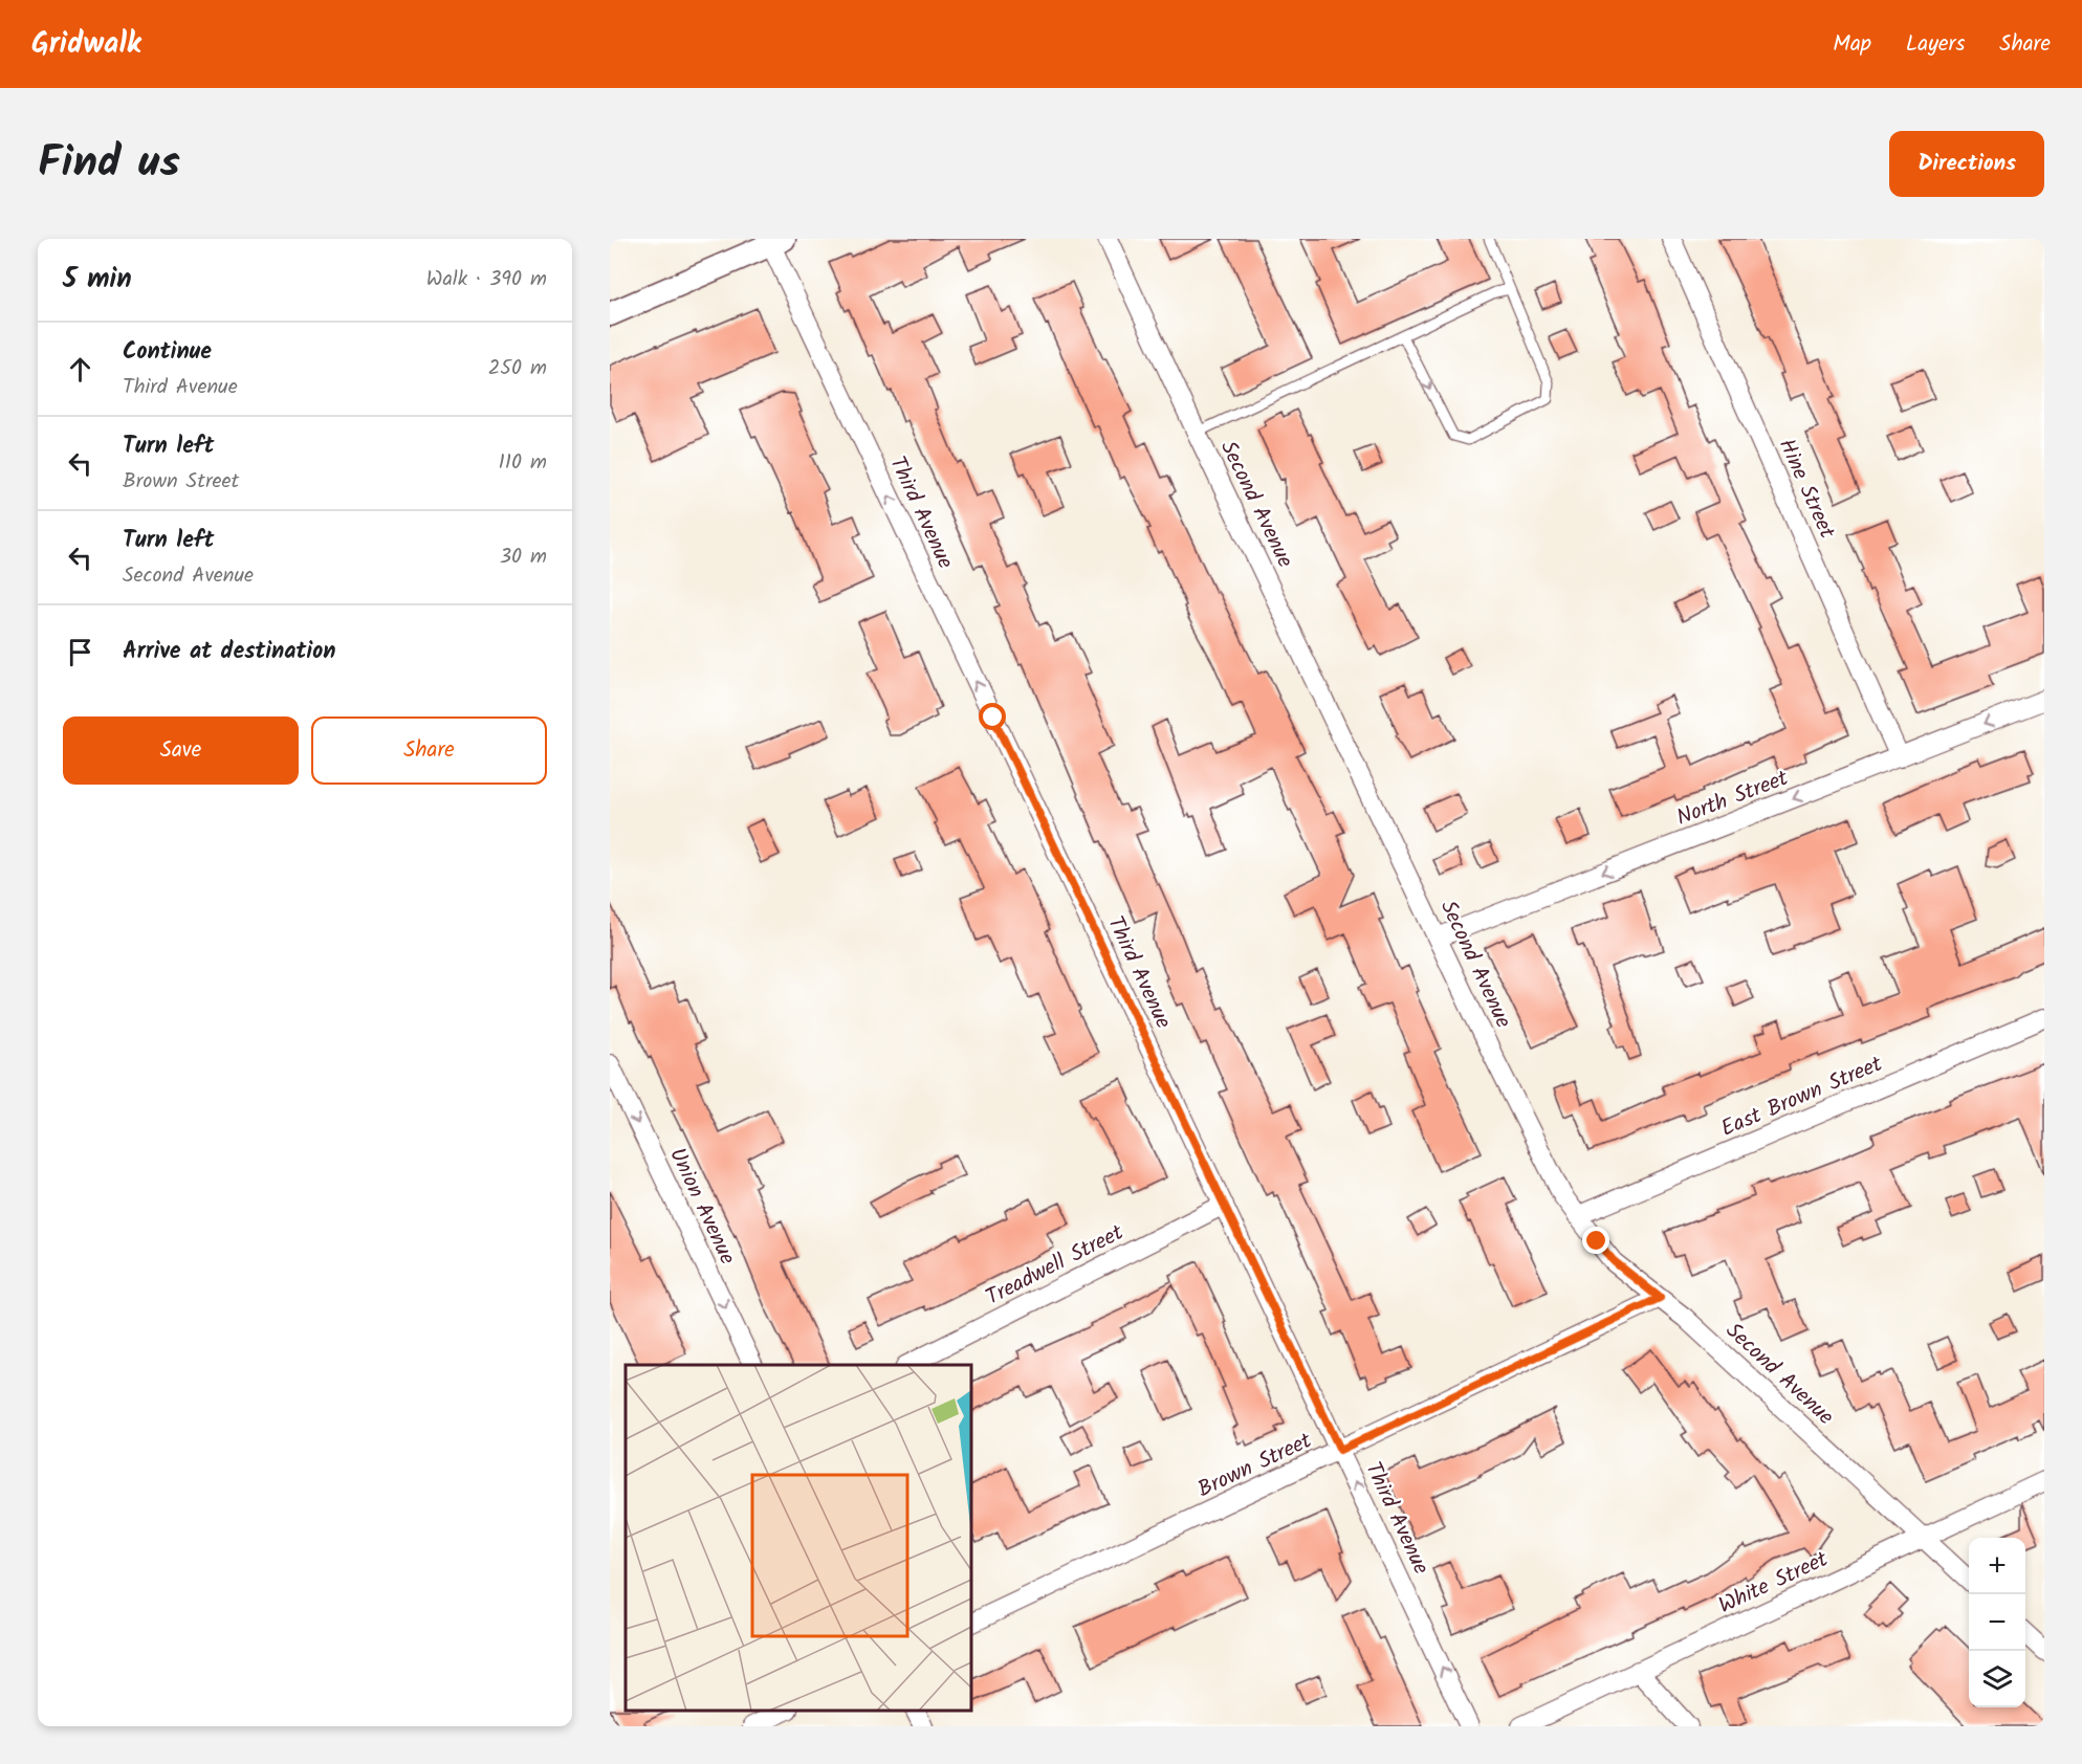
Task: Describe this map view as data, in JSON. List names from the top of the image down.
{
  "streets": {
    "street": [
      "Hine Street",
      "Second Avenue",
      "Third Avenue",
      "North Street",
      "East Brown Street",
      "Union Avenue",
      "Treadwell Street",
      "Brown Street",
      "White Street"
    ]
  },
  "crossings": [
    ["Hine Street", "North Street"],
    ["Second Avenue", "North Street"],
    ["Second Avenue", "East Brown Street"],
    ["Second Avenue", "Brown Street"],
    ["Second Avenue", "White Street"],
    ["Third Avenue", "Treadwell Street"],
    ["Third Avenue", "Brown Street"]
  ],
  "one_way": ["Third Avenue", "North Street", "Union Avenue"],
  "page": {
    "header": "Gridwalk",
    "nav": ["Map", "Layers", "Share"],
    "title": "Find us",
    "buttons": [
      "Directions",
      ["Save", "Share"]
    ],
    "heading": ["5 min", "Walk · 390 m"],
    "list": [
      ["Continue", "Third Avenue", "250 m"],
      ["Turn left", "Brown Street", "110 m"],
      ["Turn left", "Second Avenue", "30 m"],
      "Arrive at destination"
    ],
    "map_buttons": ["+", "−"]
  }
}
